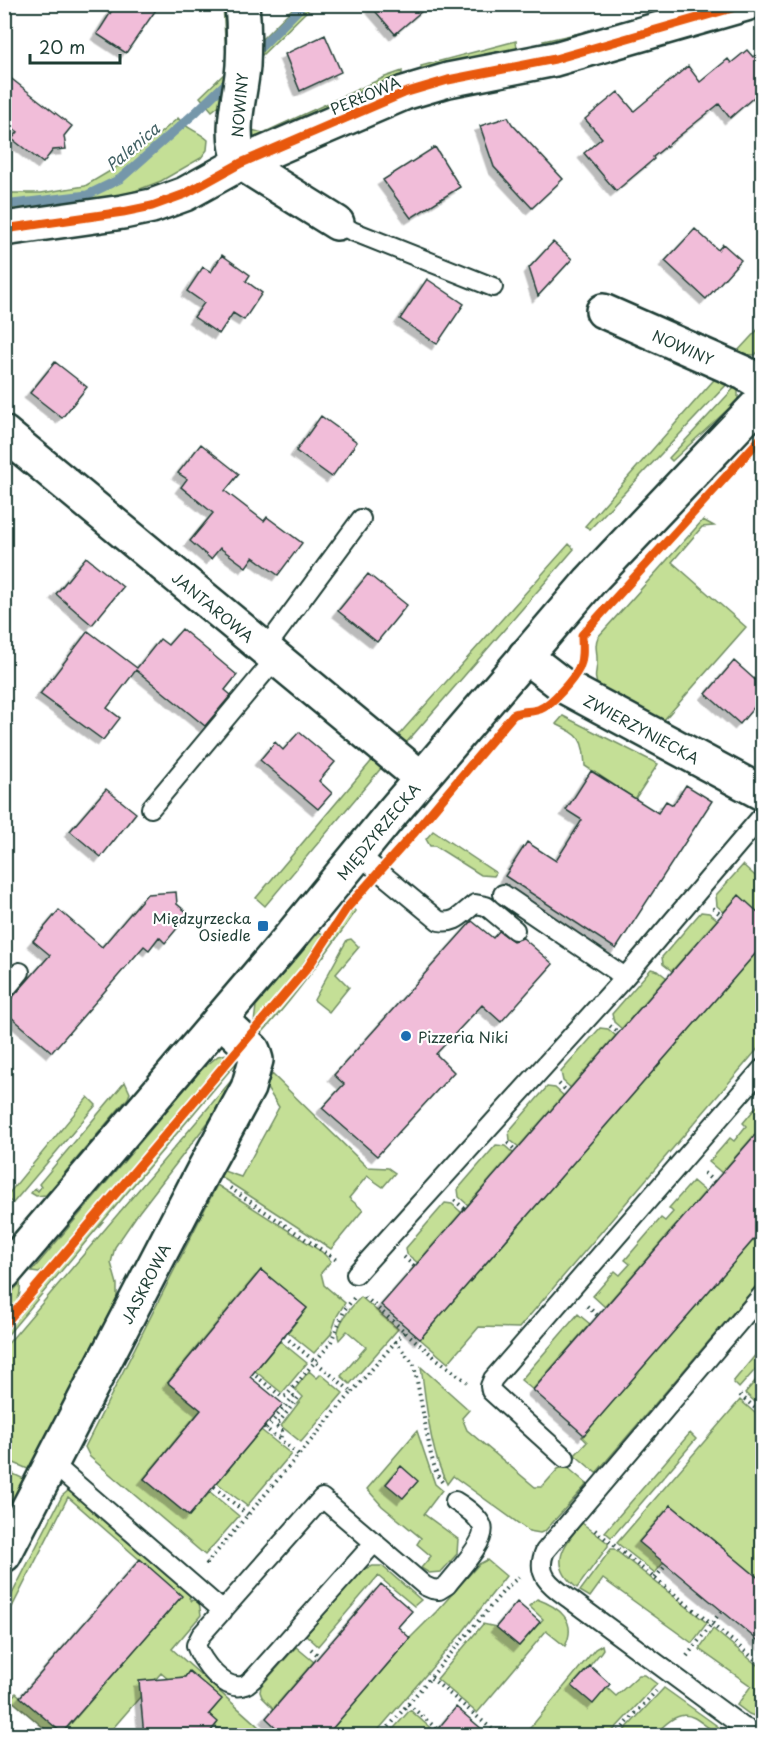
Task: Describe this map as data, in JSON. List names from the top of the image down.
{
  "streets": {
    "street": [
      "PERŁOWA",
      "NOWINY",
      "JANTAROWA",
      "ZWIERZYNIECKA",
      "MIĘDZYRZECKA",
      "JASKROWA"
    ]
  },
  "crossings": [
    ["PERŁOWA", "NOWINY"],
    ["JANTAROWA", "MIĘDZYRZECKA"],
    ["ZWIERZYNIECKA", "MIĘDZYRZECKA"],
    ["MIĘDZYRZECKA", "JASKROWA"]
  ],
  "water": ["Palenica"],
  "places": {
    "transit": ["Międzyrzecka Osiedle"],
    "other": ["Pizzeria Niki"]
  },
  "scale_bar": "20 m"
}
